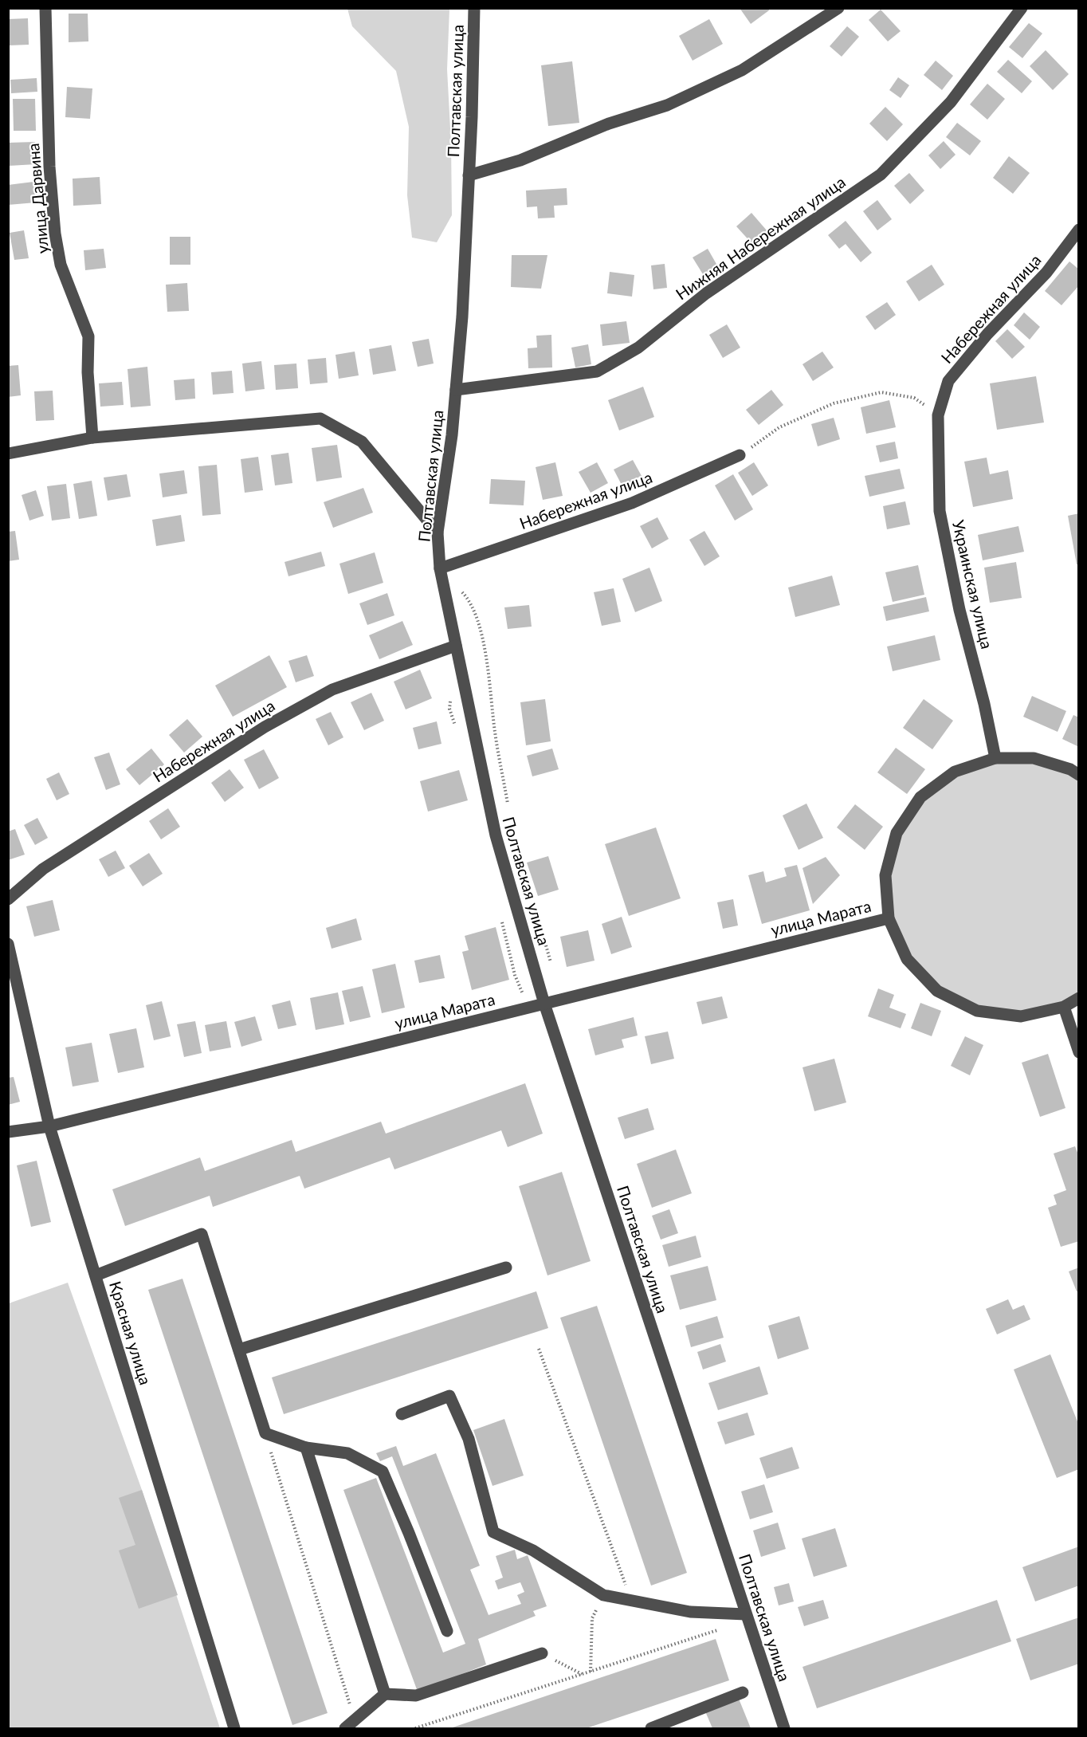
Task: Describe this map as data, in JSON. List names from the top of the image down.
{
  "streets": {
    "street": [
      "Полтавская улица",
      "улица Дарвина",
      "Нижняя Набережная улица",
      "Набережная улица",
      "Украинская улица",
      "улица Марата",
      "Красная улица"
    ]
  },
  "crossings": [
    ["Полтавская улица", "Нижняя Набережная улица"],
    ["Полтавская улица", "Набережная улица"],
    ["Полтавская улица", "улица Марата"],
    ["Набережная улица", "Украинская улица"],
    ["Украинская улица", "улица Марата"],
    ["улица Марата", "Красная улица"]
  ]
}
